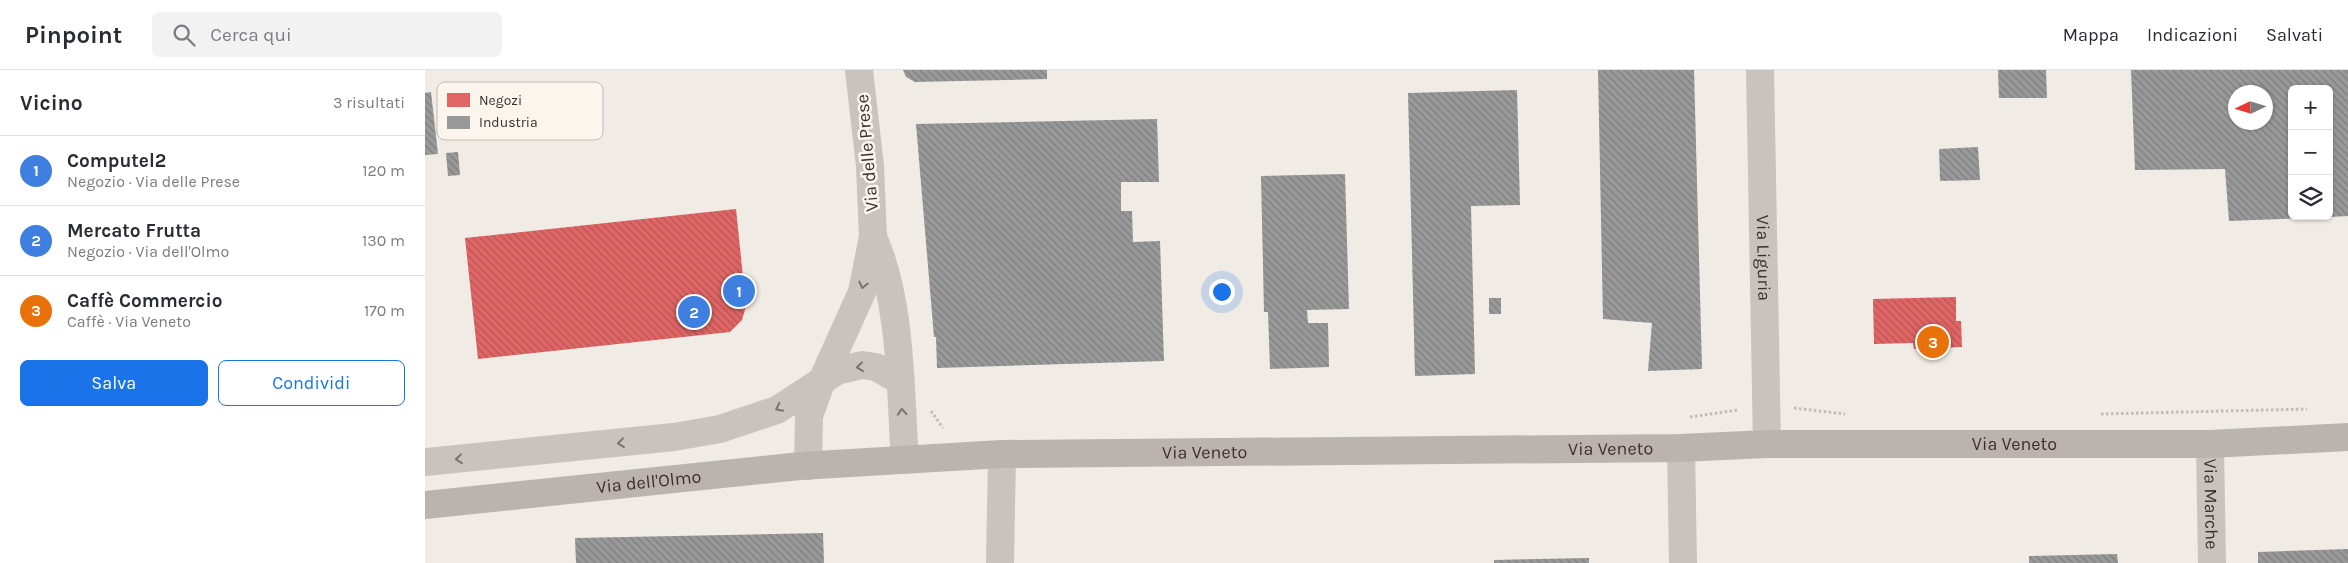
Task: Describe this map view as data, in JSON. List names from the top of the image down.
{
  "streets": {
    "main road": ["Via Veneto", "Via dell'Olmo"],
    "street": ["Via delle Prese", "Via Liguria", "Via Marche"]
  },
  "crossings": [
    ["Via delle Prese", "Via Veneto"],
    ["Via delle Prese", "Via dell'Olmo"],
    ["Via Liguria", "Via Veneto"],
    ["Via Veneto", "Via dell'Olmo"],
    ["Via Veneto", "Via Marche"]
  ],
  "legend": ["Negozi", "Industria"],
  "north": "left",
  "page": {
    "header": "Pinpoint",
    "search": "Cerca qui",
    "nav": ["Mappa", "Indicazioni", "Salvati"],
    "heading": ["Vicino", "3 risultati"],
    "map_buttons": ["+", "−"],
    "list": [
      {
        "mark": "1",
        "name": "Computel2",
        "note": "Negozio · Via delle Prese",
        "value": "120 m"
      },
      {
        "mark": "2",
        "name": "Mercato Frutta",
        "note": "Negozio · Via dell'Olmo",
        "value": "130 m"
      },
      {
        "mark": "3",
        "name": "Caffè Commercio",
        "note": "Caffè · Via Veneto",
        "value": "170 m"
      }
    ],
    "pins": ["1", "2", "3"],
    "buttons": ["Salva", "Condividi"]
  }
}
